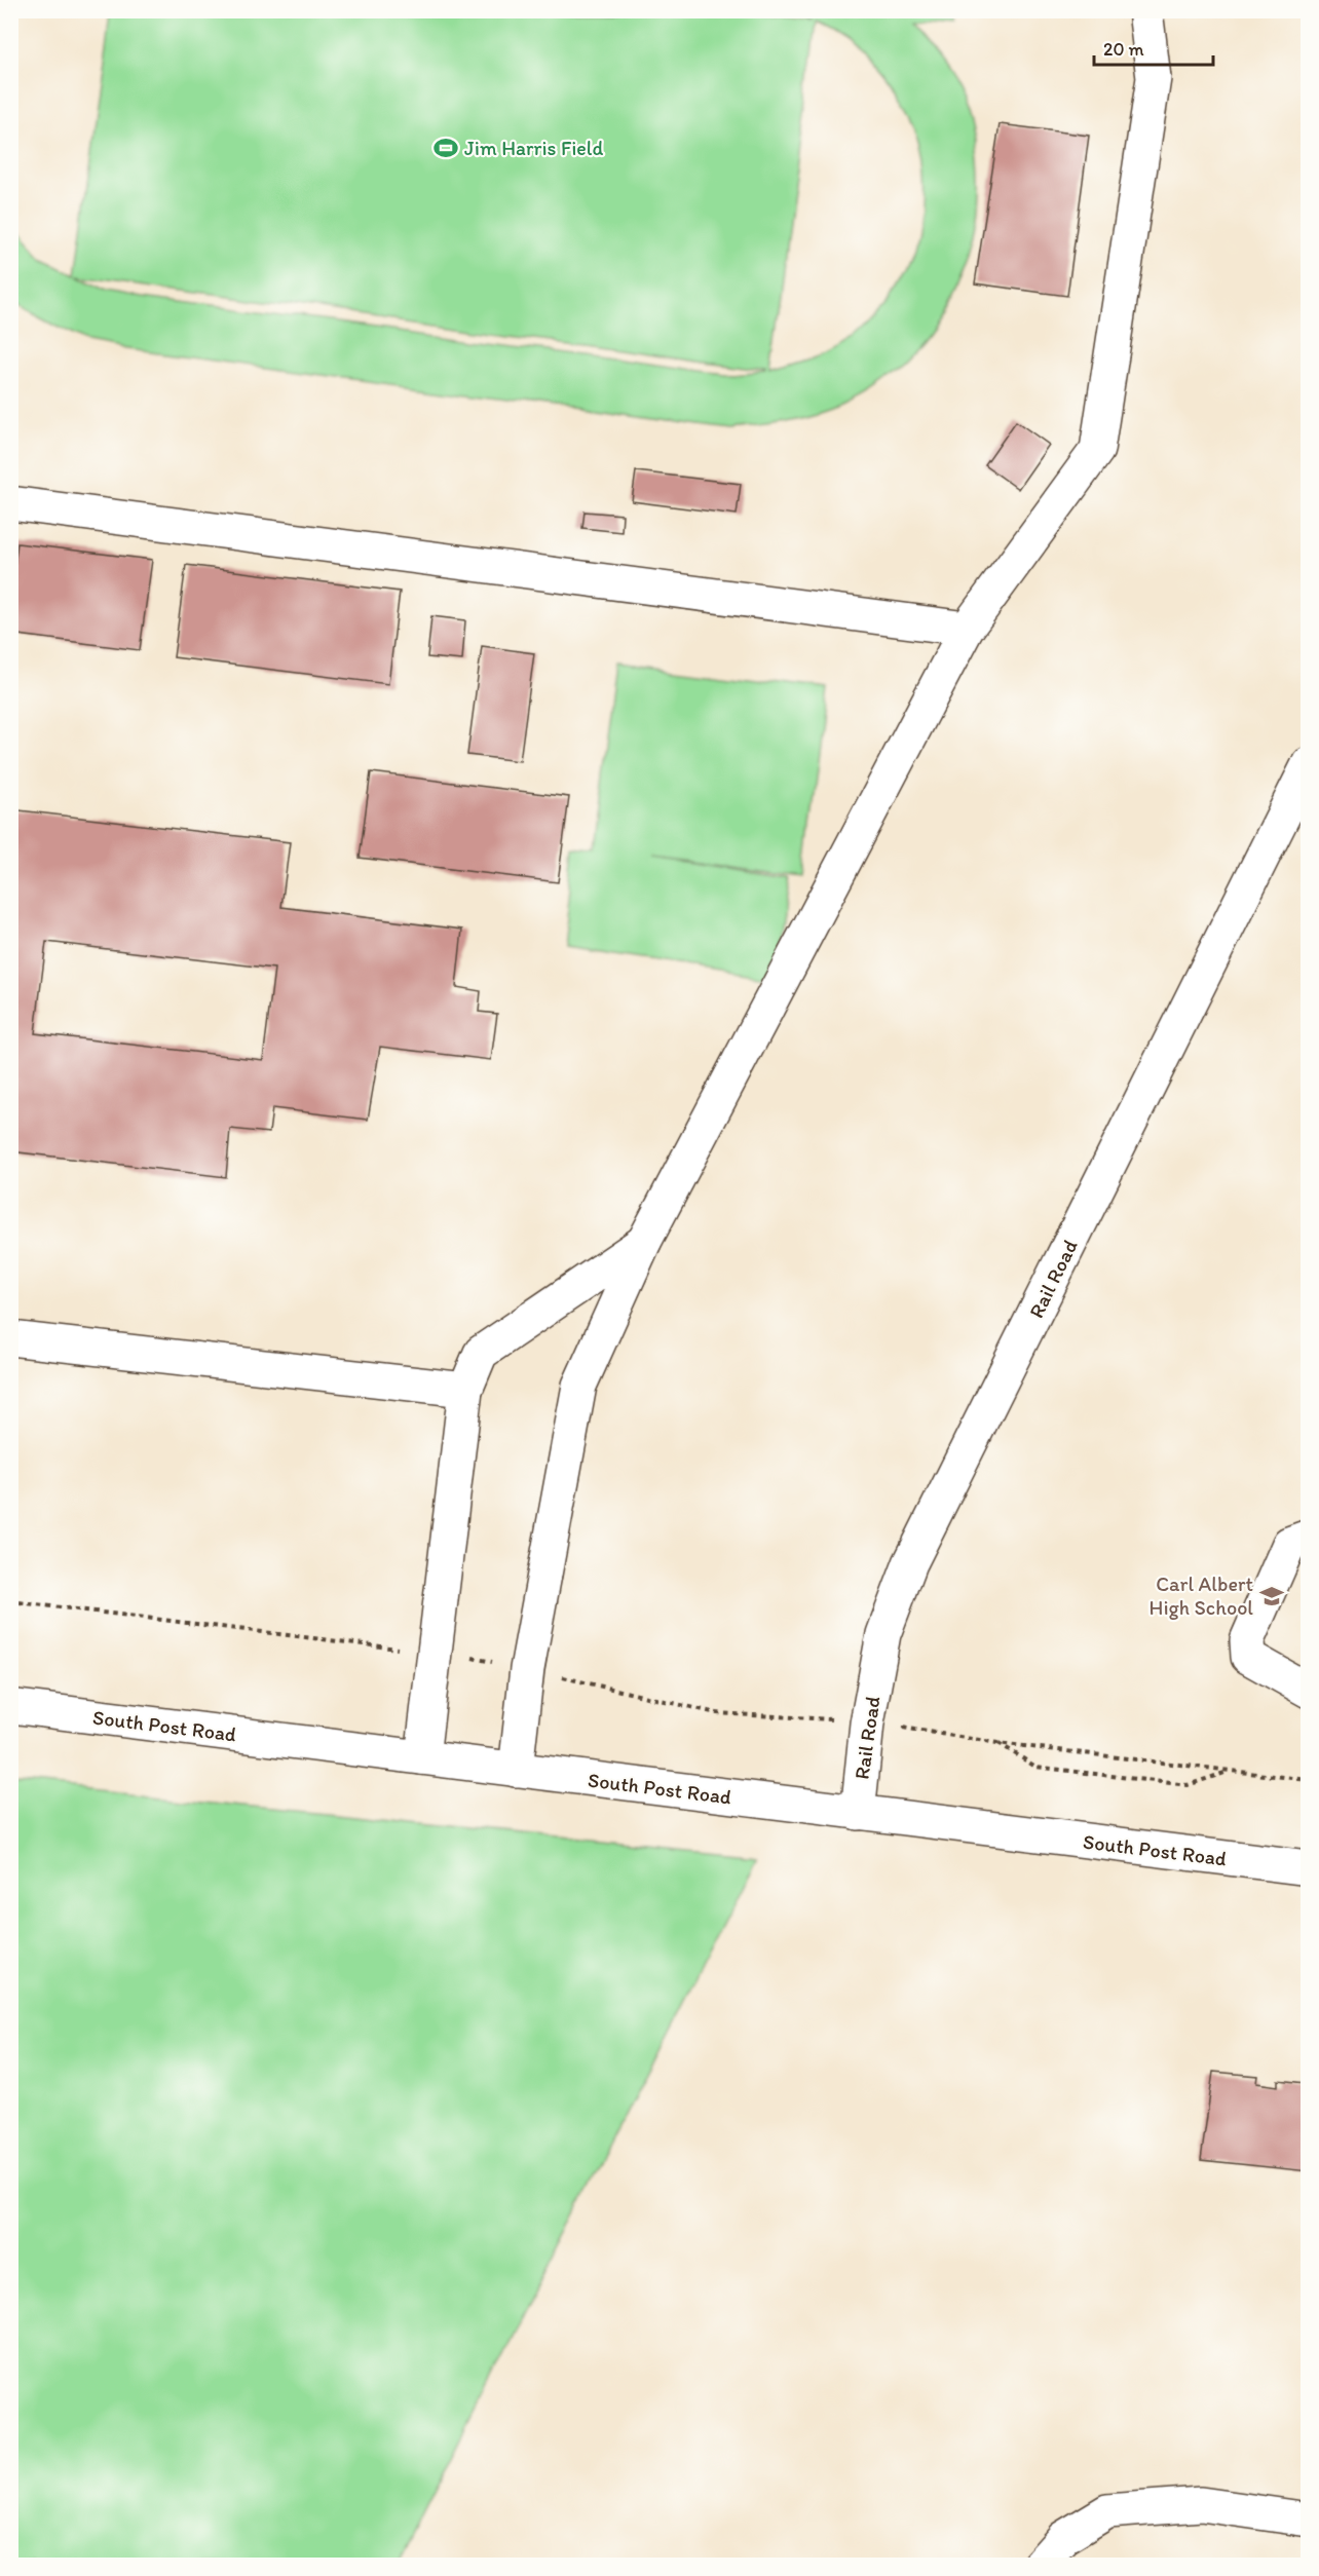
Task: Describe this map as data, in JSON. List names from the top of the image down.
{
  "streets": {
    "street": ["Rail Road", "South Post Road"]
  },
  "crossings": [
    ["Rail Road", "South Post Road"]
  ],
  "places": {
    "sports": ["Jim Harris Field"],
    "school or university": ["Carl Albert High School"]
  },
  "scale_bar": "20 m"
}
